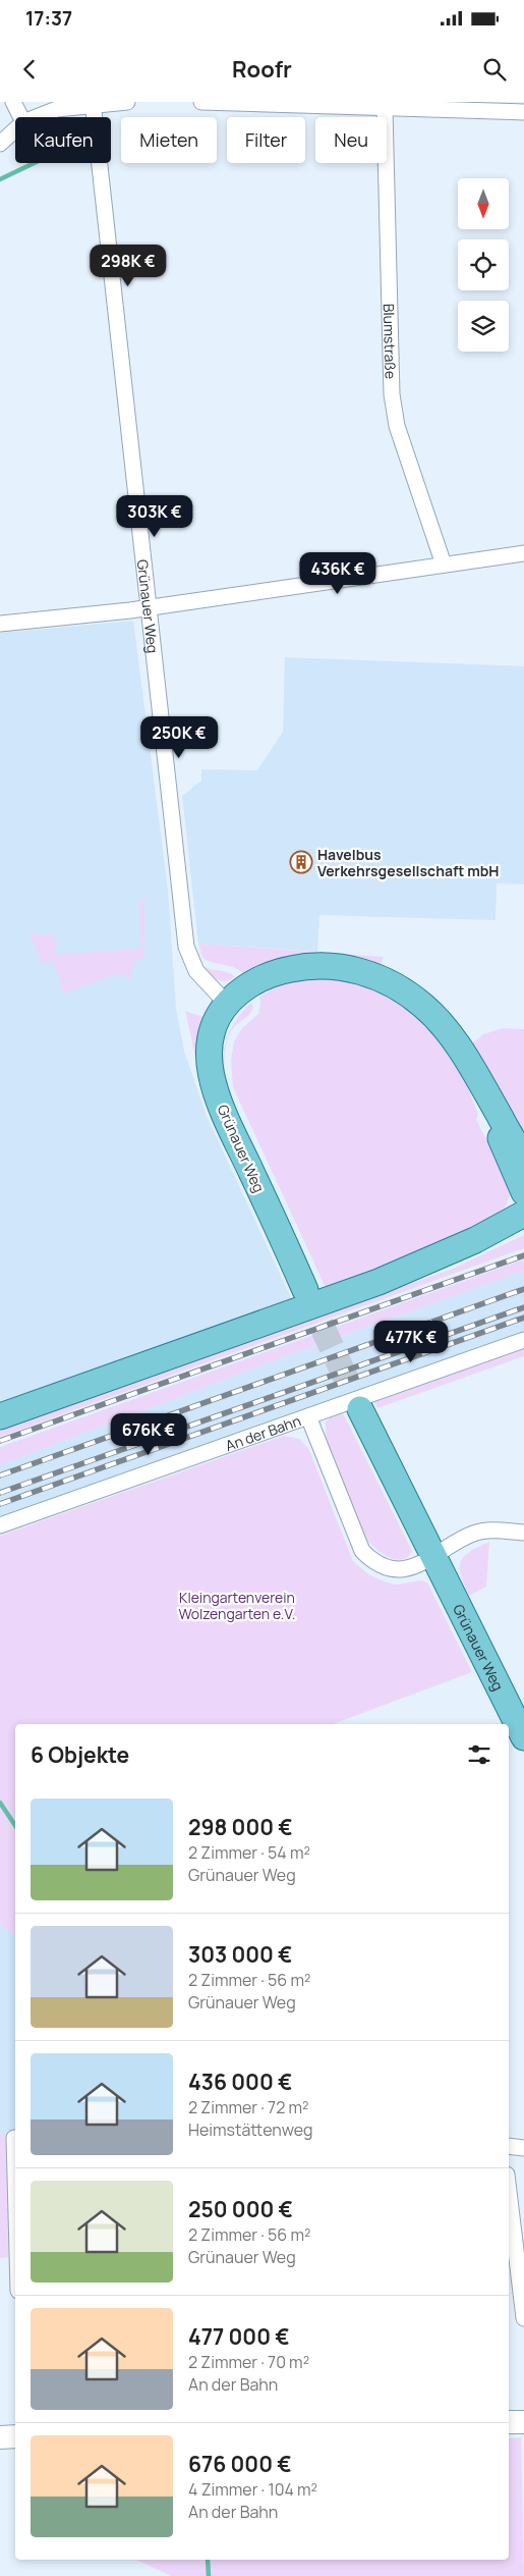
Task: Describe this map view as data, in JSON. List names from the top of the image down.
{
  "streets": {
    "main road": ["Grünauer Weg"],
    "street": ["Blumstraße", "An der Bahn"]
  },
  "parks": ["Kleingartenverein Wolzengarten e.V."],
  "places": {
    "building": ["Havelbus Verkehrsgesellschaft mbH"]
  },
  "north": "bottom",
  "page": {
    "status": "17:37",
    "header": "Roofr",
    "chip": [
      "Kaufen",
      "Mieten",
      "Filter",
      "Neu"
    ],
    "price": [
      "298K €",
      "303K €",
      "436K €",
      "250K €",
      "477K €",
      "676K €"
    ],
    "heading": "6 Objekte",
    "list": [
      {
        "name": "298 000 €",
        "note": "2 Zimmer · 54 m² · Grünauer Weg"
      },
      {
        "name": "303 000 €",
        "note": "2 Zimmer · 56 m² · Grünauer Weg"
      },
      {
        "name": "436 000 €",
        "note": "2 Zimmer · 72 m² · Heimstättenweg"
      },
      {
        "name": "250 000 €",
        "note": "2 Zimmer · 56 m² · Grünauer Weg"
      },
      {
        "name": "477 000 €",
        "note": "2 Zimmer · 70 m² · An der Bahn"
      },
      {
        "name": "676 000 €",
        "note": "4 Zimmer · 104 m² · An der Bahn"
      }
    ]
  }
}
